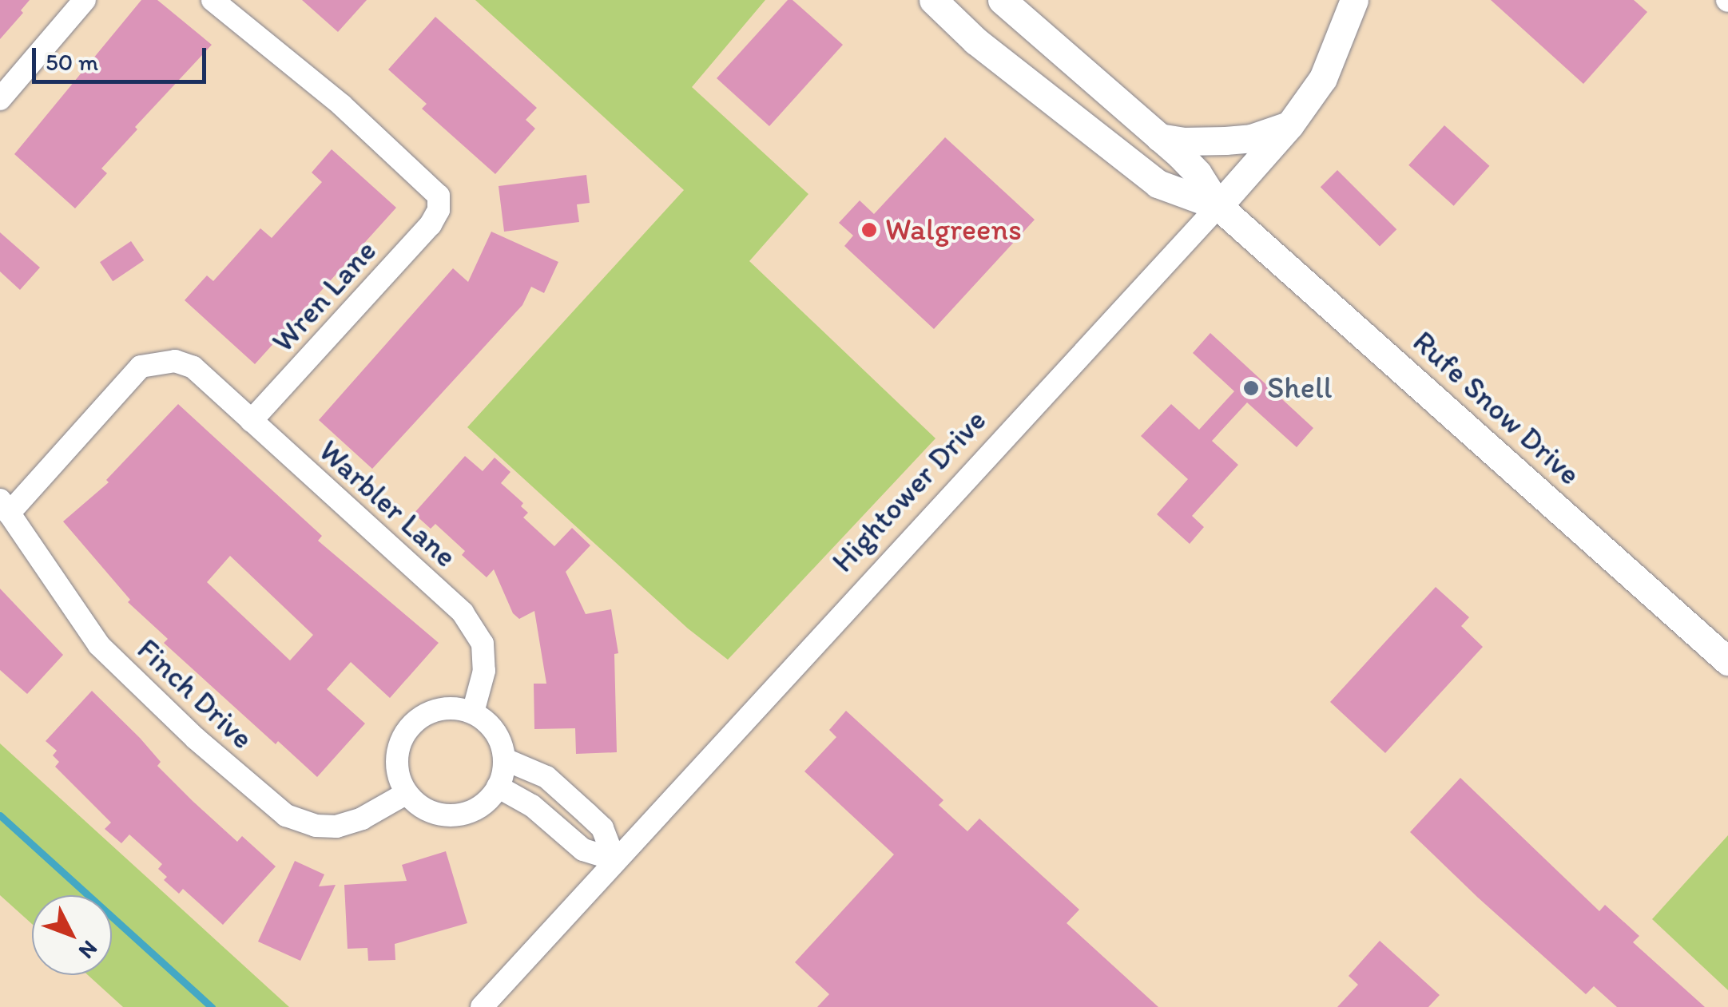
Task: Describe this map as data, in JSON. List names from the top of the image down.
{
  "streets": {
    "main road": ["Rufe Snow Drive", "Hightower Drive"],
    "street": ["Wren Lane", "Warbler Lane", "Finch Drive"]
  },
  "crossings": [
    ["Wren Lane", "Warbler Lane"],
    ["Rufe Snow Drive", "Hightower Drive"],
    ["Warbler Lane", "Finch Drive"]
  ],
  "places": ["Walgreens", "Shell"],
  "scale_bar": "50 m",
  "north": "bottom right"
}
